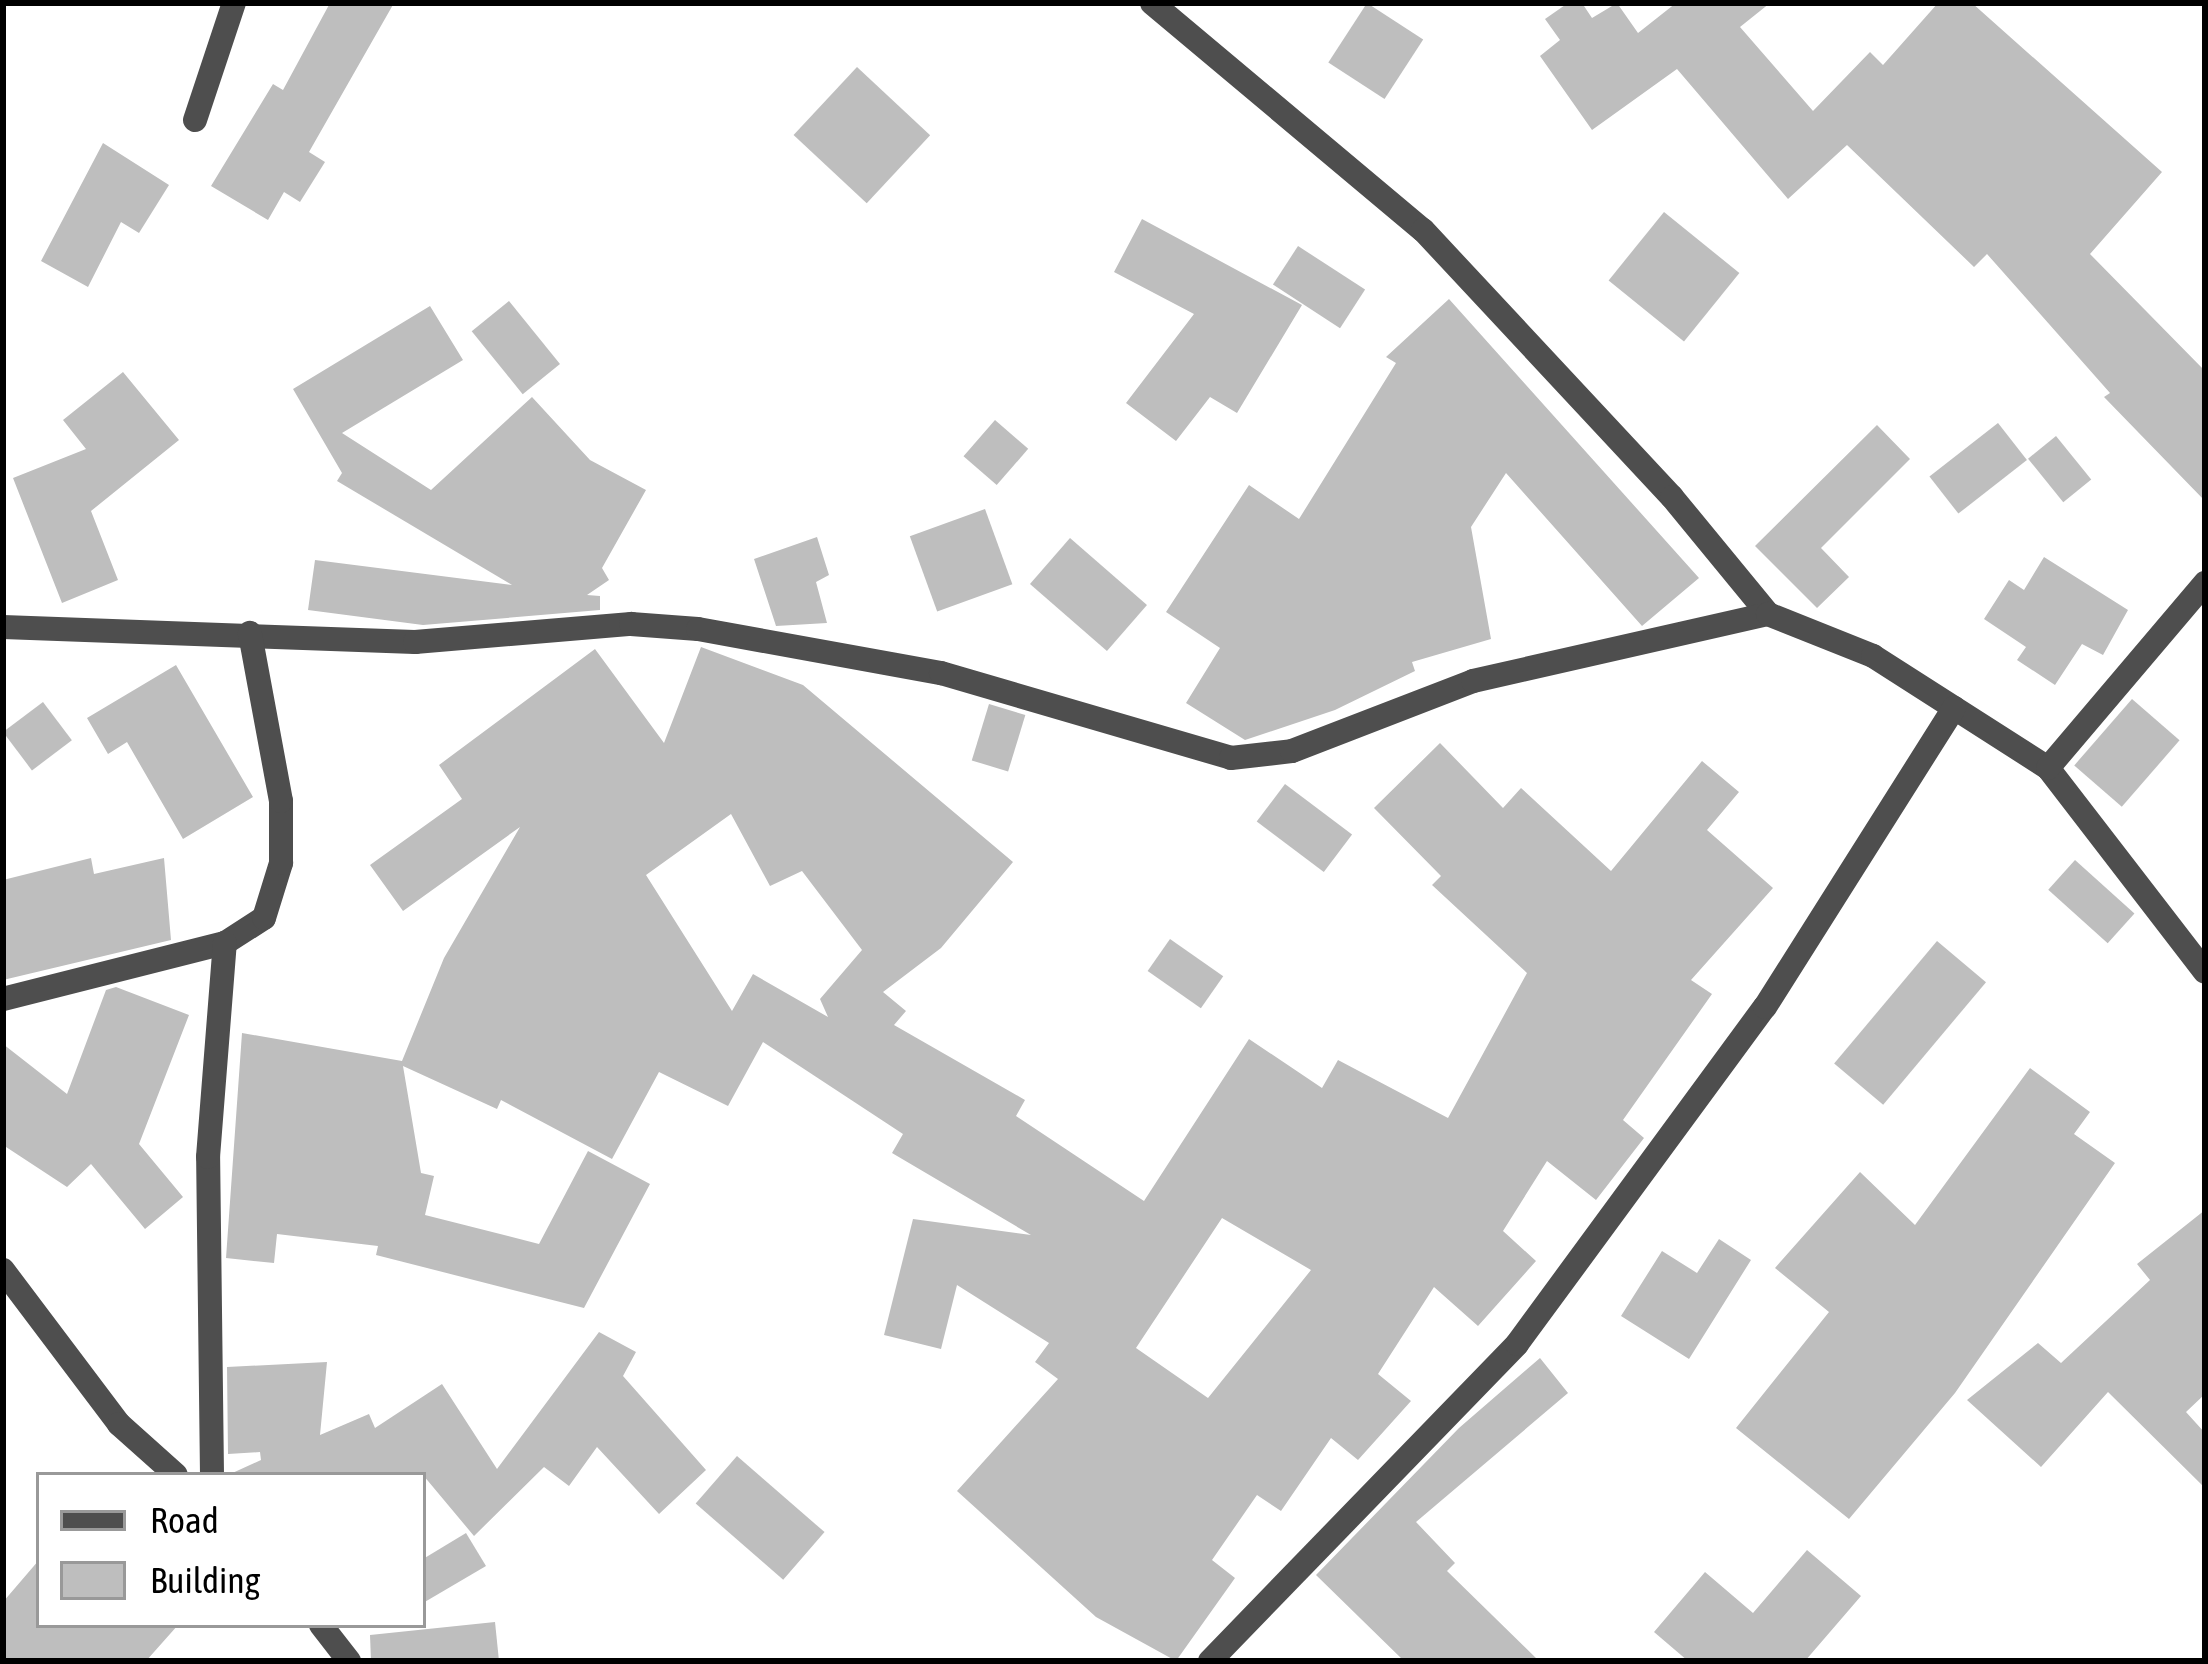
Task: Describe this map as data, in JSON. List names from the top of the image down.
{
  "legend": ["Road", "Building"]
}
